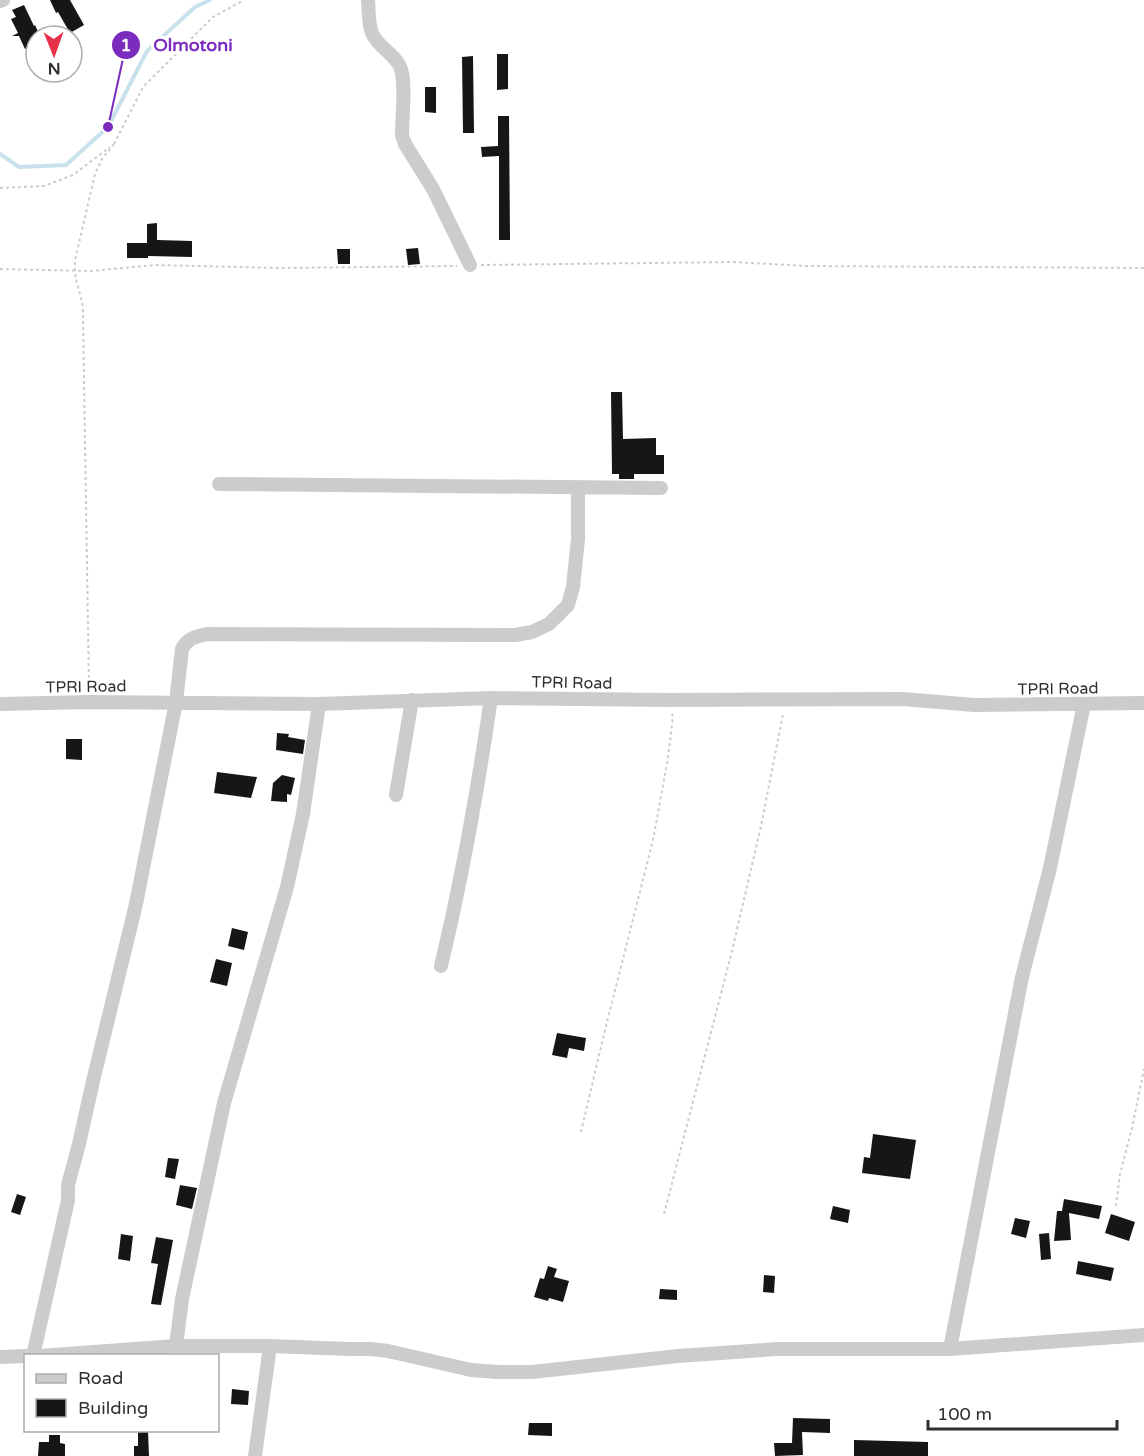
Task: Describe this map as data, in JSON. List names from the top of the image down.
{
  "streets": {
    "street": ["TPRI Road"]
  },
  "places": ["Olmotoni"],
  "legend": ["Road", "Building"],
  "scale_bar": "100 m",
  "north": "bottom"
}
